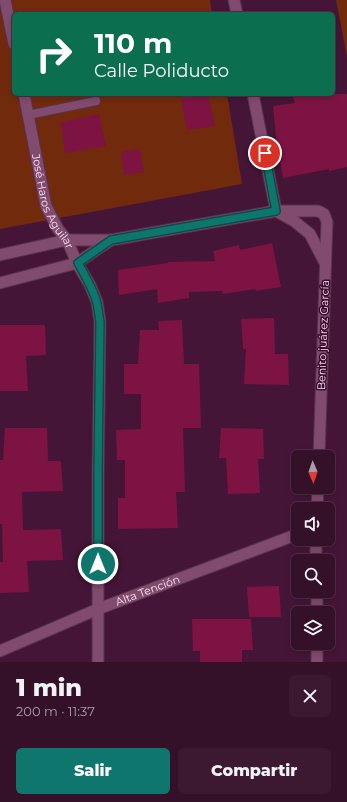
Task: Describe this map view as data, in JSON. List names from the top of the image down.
{
  "streets": {
    "street": ["José Haros Aguilar", "Benito juárez García", "Alta Tención"]
  },
  "crossings": [
    ["José Haros Aguilar", "Alta Tención"]
  ],
  "north": "bottom",
  "page": {
    "turn": ["110 m", "Calle Poliducto"],
    "heading": ["1 min", "200 m · 11:37"],
    "buttons": ["Salir", "Compartir"]
  }
}
